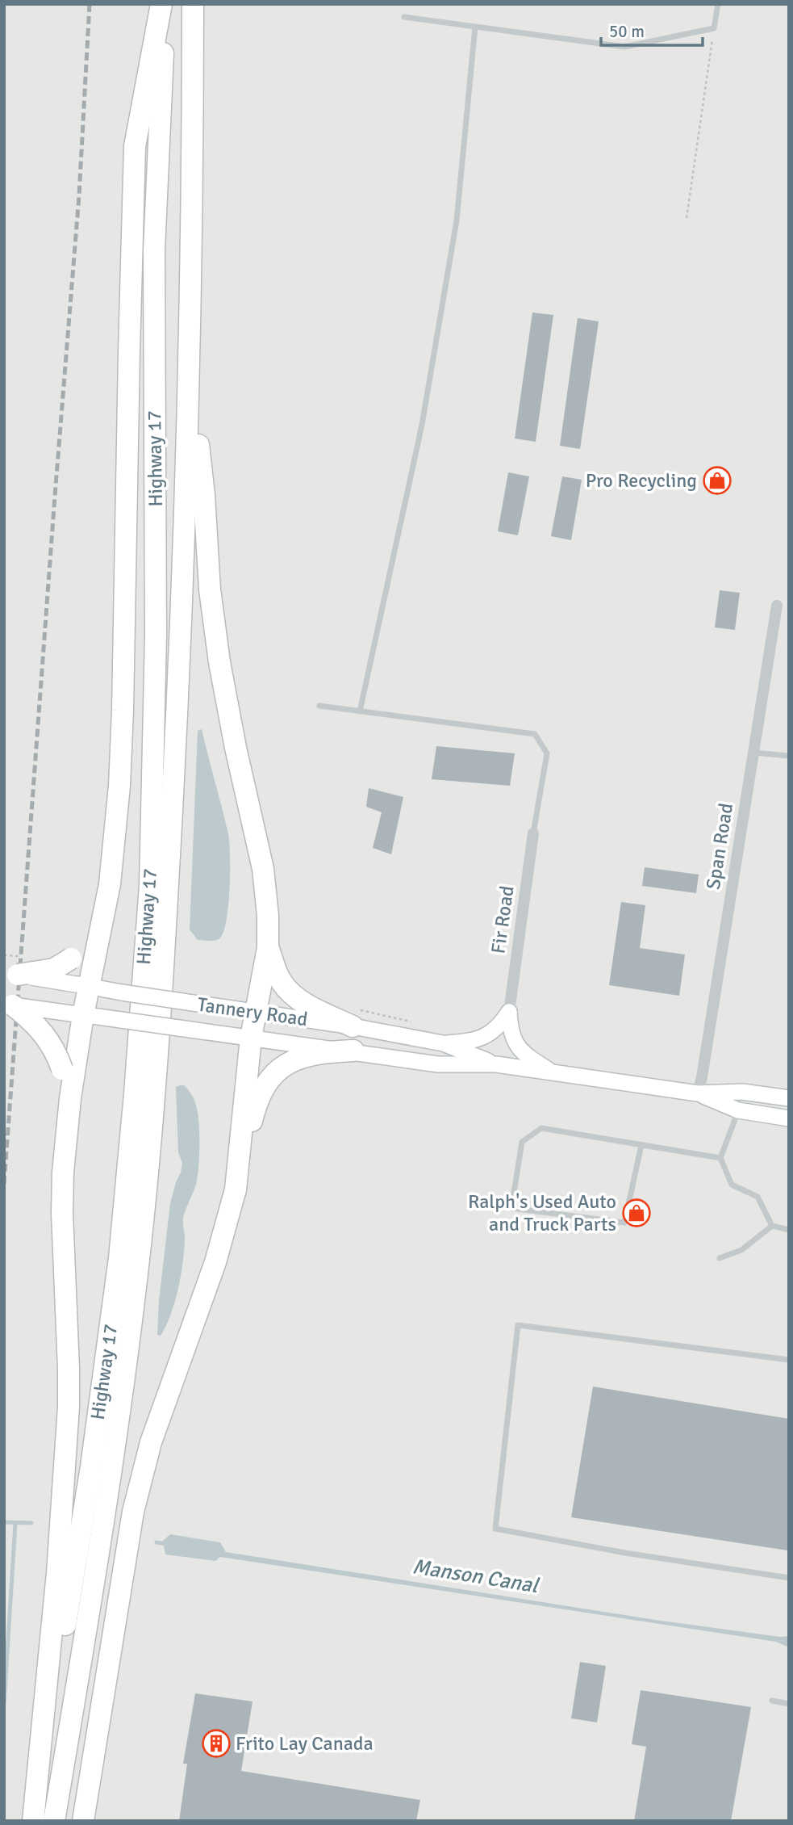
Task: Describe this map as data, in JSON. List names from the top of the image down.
{
  "streets": {
    "highway": ["Highway 17"],
    "main road": ["Tannery Road"],
    "street": ["Span Road", "Fir Road"]
  },
  "crossings": [
    ["Span Road", "Tannery Road"]
  ],
  "water": ["Manson Canal"],
  "places": {
    "shop": ["Pro Recycling", "Ralph's Used Auto and Truck Parts"],
    "building": ["Frito Lay Canada"]
  },
  "scale_bar": "50 m"
}
